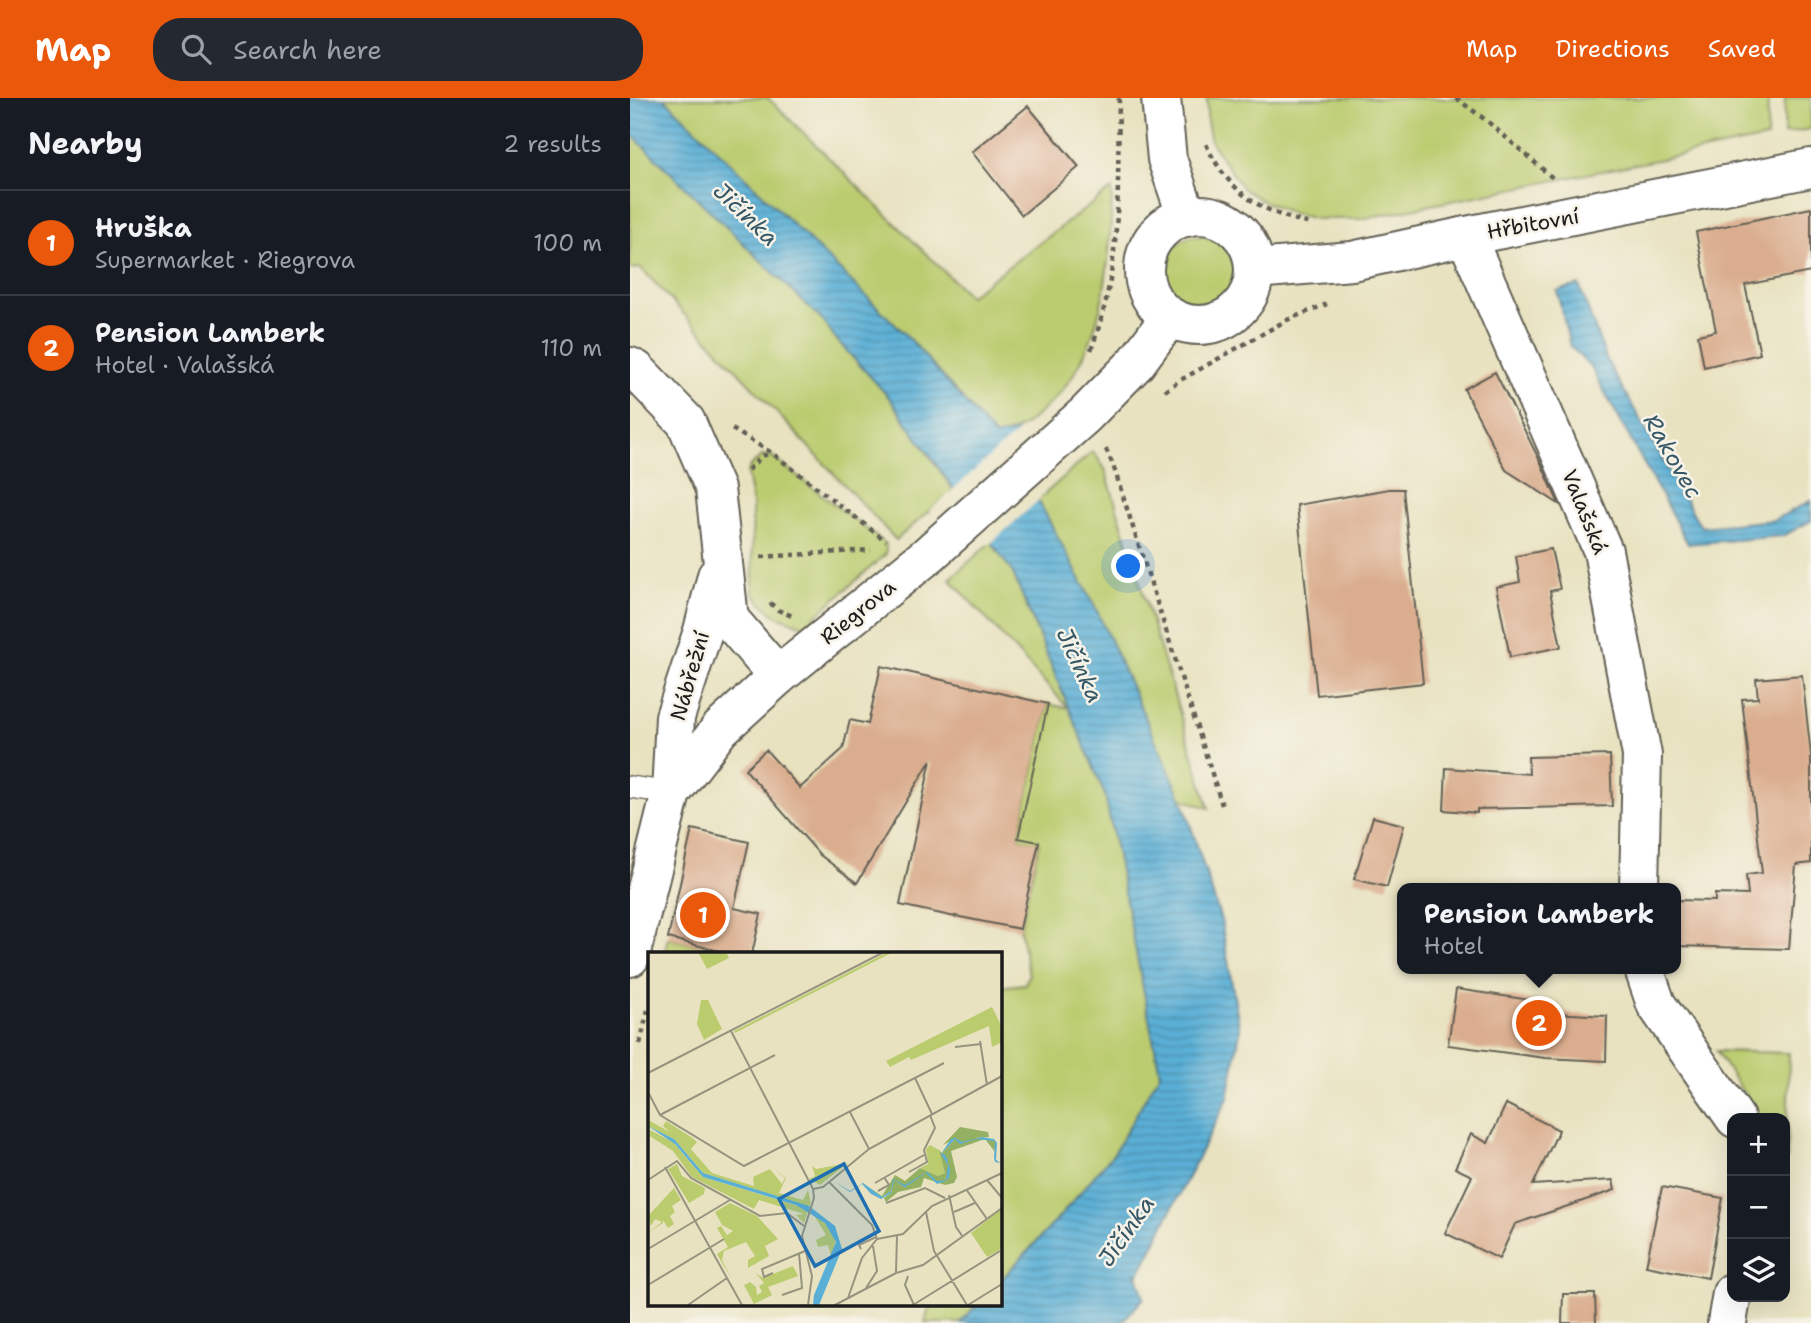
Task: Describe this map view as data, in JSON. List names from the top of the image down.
{
  "streets": {
    "street": [
      "Hřbitovní",
      "Valašská",
      "Riegrova",
      "Nábřežní"
    ]
  },
  "crossings": [
    ["Hřbitovní", "Valašská"],
    ["Hřbitovní", "Riegrova"],
    ["Riegrova", "Nábřežní"]
  ],
  "water": ["Jičínka", "Rakovec"],
  "page": {
    "header": "Map",
    "search": "Search here",
    "nav": ["Map", "Directions", "Saved"],
    "heading": ["Nearby", "2 results"],
    "list": [
      {
        "mark": "1",
        "name": "Hruška",
        "note": "Supermarket · Riegrova",
        "value": "100 m"
      },
      {
        "mark": "2",
        "name": "Pension Lamberk",
        "note": "Hotel · Valašská",
        "value": "110 m"
      }
    ],
    "popup": ["Pension Lamberk", "Hotel"],
    "pins": ["1", "2"],
    "map_buttons": ["+", "−"]
  }
}
